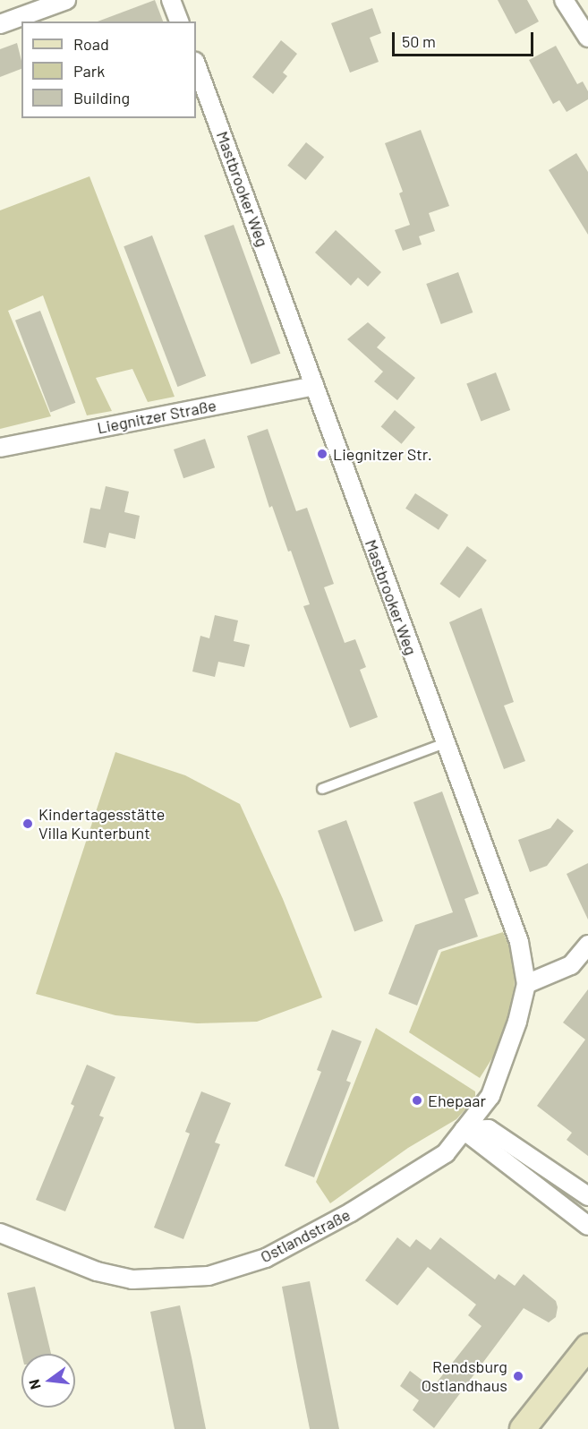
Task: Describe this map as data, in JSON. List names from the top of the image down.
{
  "streets": {
    "street": ["Mastbrooker Weg", "Liegnitzer Straße", "Ostlandstraße"]
  },
  "crossings": [
    ["Mastbrooker Weg", "Liegnitzer Straße"],
    ["Mastbrooker Weg", "Ostlandstraße"]
  ],
  "places": [
    "Liegnitzer Str.",
    "Kindertagesstätte Villa Kunterbunt",
    "Ehepaar",
    "Rendsburg Ostlandhaus"
  ],
  "legend": ["Road", "Park", "Building"],
  "scale_bar": "50 m",
  "north": "left"
}
